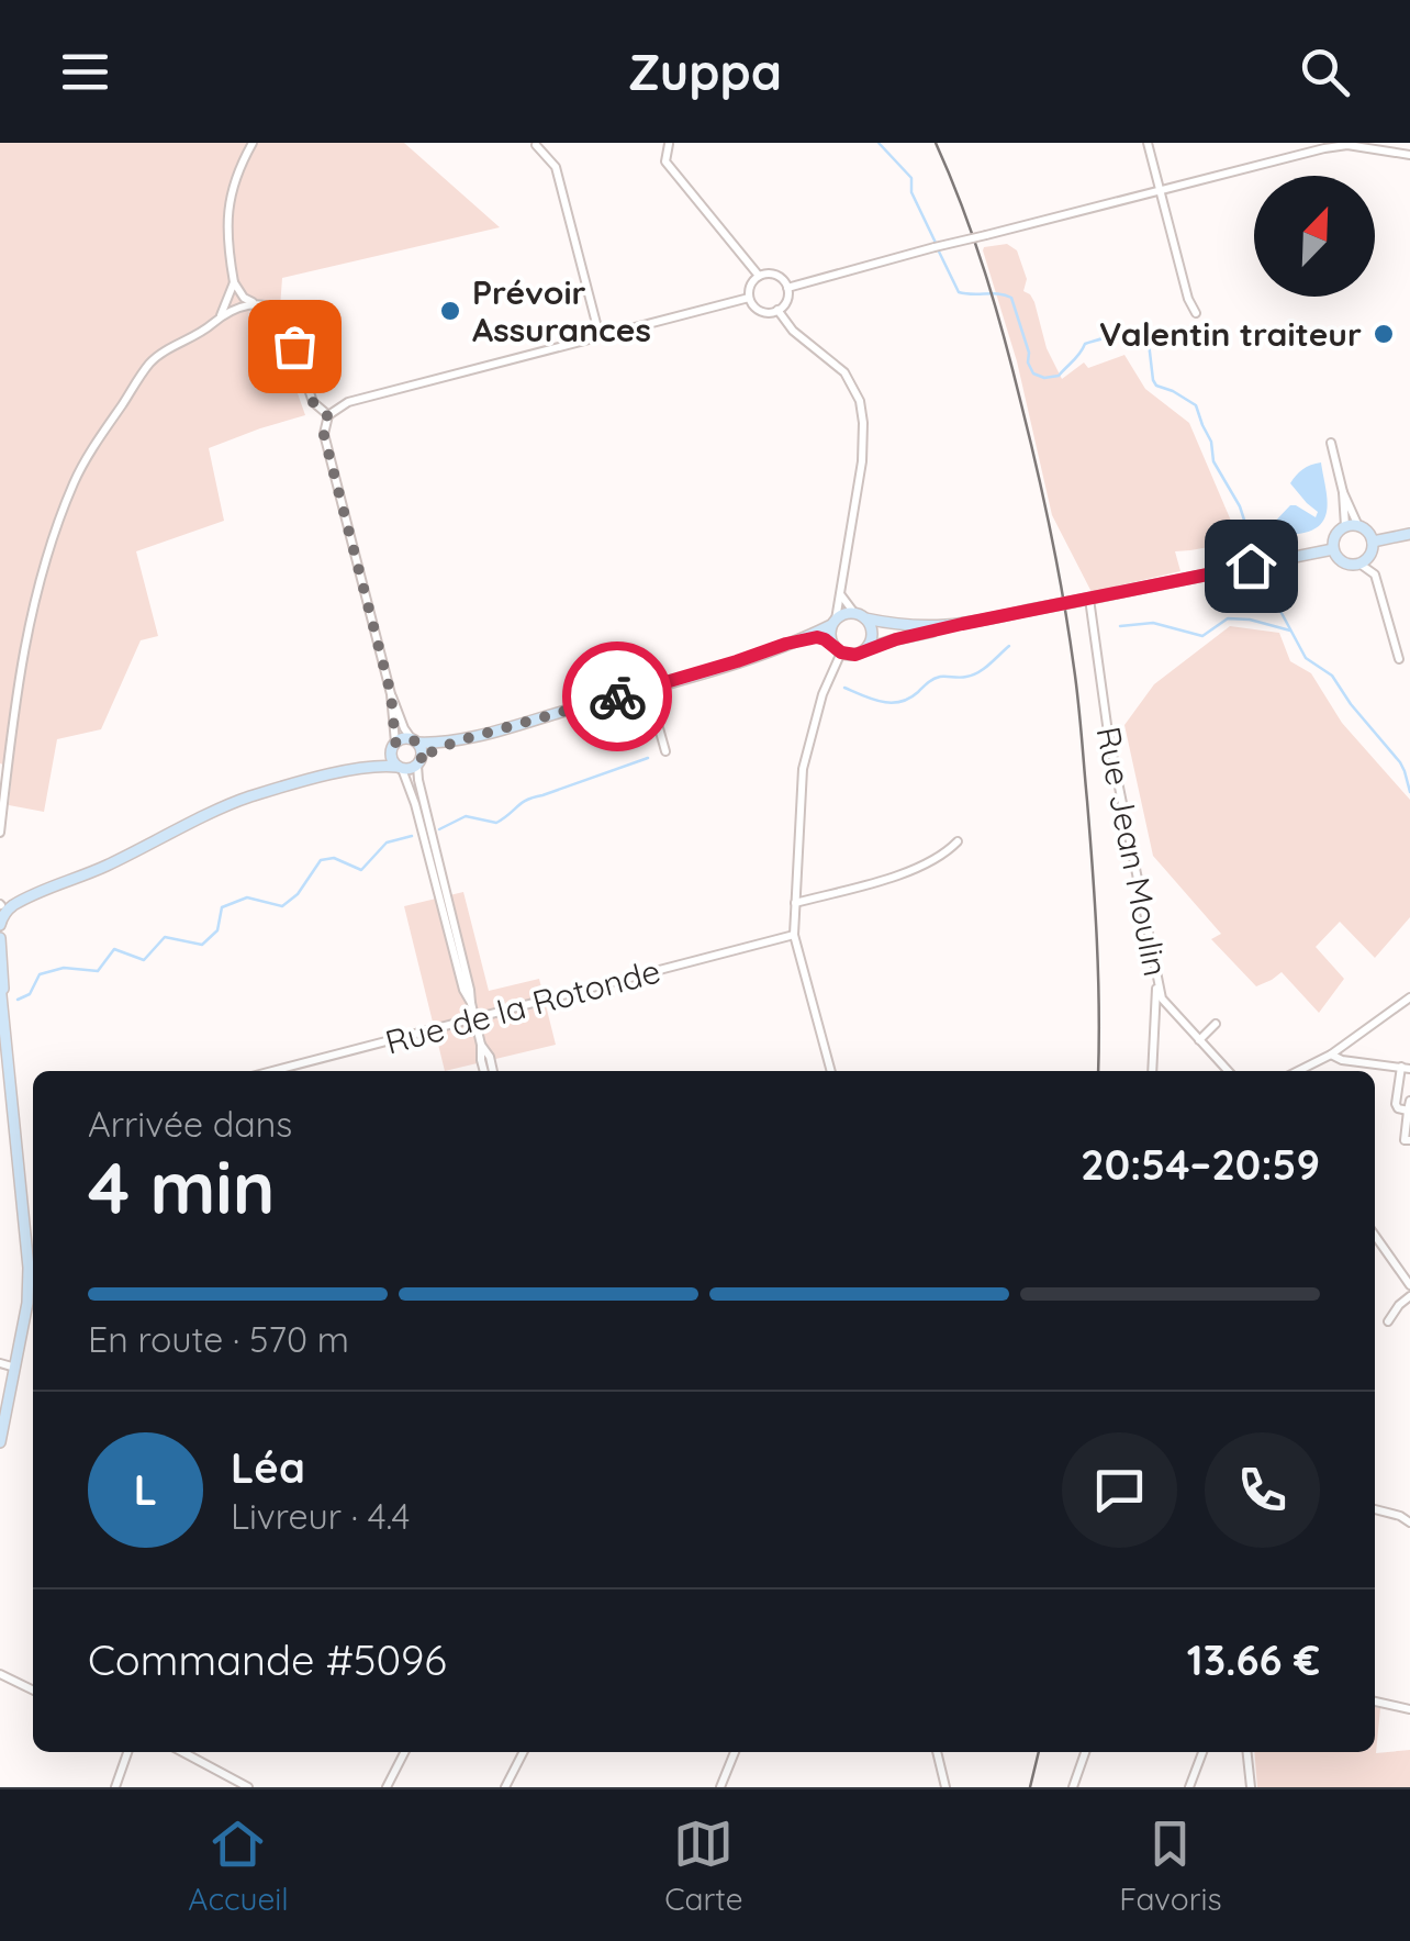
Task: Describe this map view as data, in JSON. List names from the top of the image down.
{
  "streets": {
    "street": ["Rue Jean Moulin", "Rue de la Rotonde"]
  },
  "places": ["Prévoir Assurances", "Valentin traiteur"],
  "north": "top right",
  "page": {
    "header": "Zuppa",
    "heading": ["4 min", "Arrivée dans", "20:54–20:59"],
    "panel": [
      "Léa",
      "Livreur · 4.4",
      "Commande #5096",
      "13.66 €"
    ],
    "bar": "En route · 570 m",
    "round": "L",
    "tabs": ["Accueil", "Carte", "Favoris"]
  }
}
